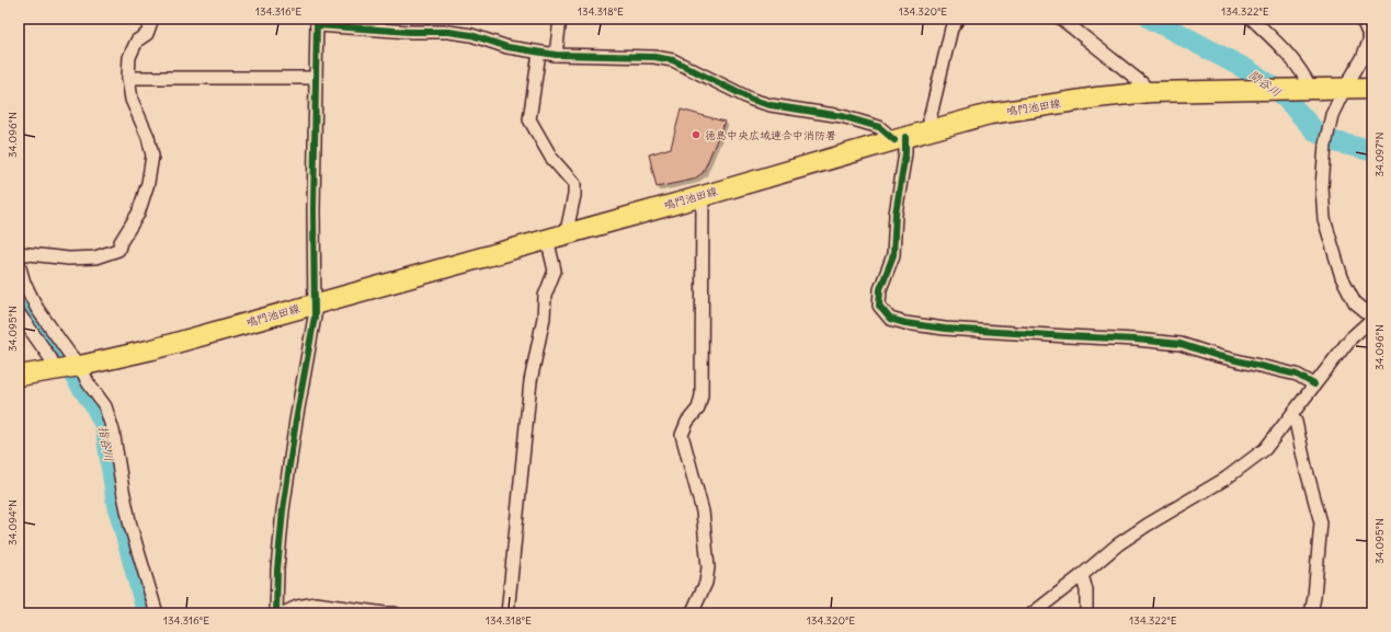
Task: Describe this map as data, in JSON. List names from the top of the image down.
{
  "streets": {
    "main road": ["鳴門池田線"]
  },
  "water": ["間谷川", "指谷川"],
  "places": ["徳島中央広域連合中消防署"],
  "coordinates": [
    "134.316°E",
    "134.318°E",
    "134.320°E",
    "134.322°E",
    "34.096°N",
    "34.097°N",
    "34.095°N",
    "34.094°N"
  ]
}
